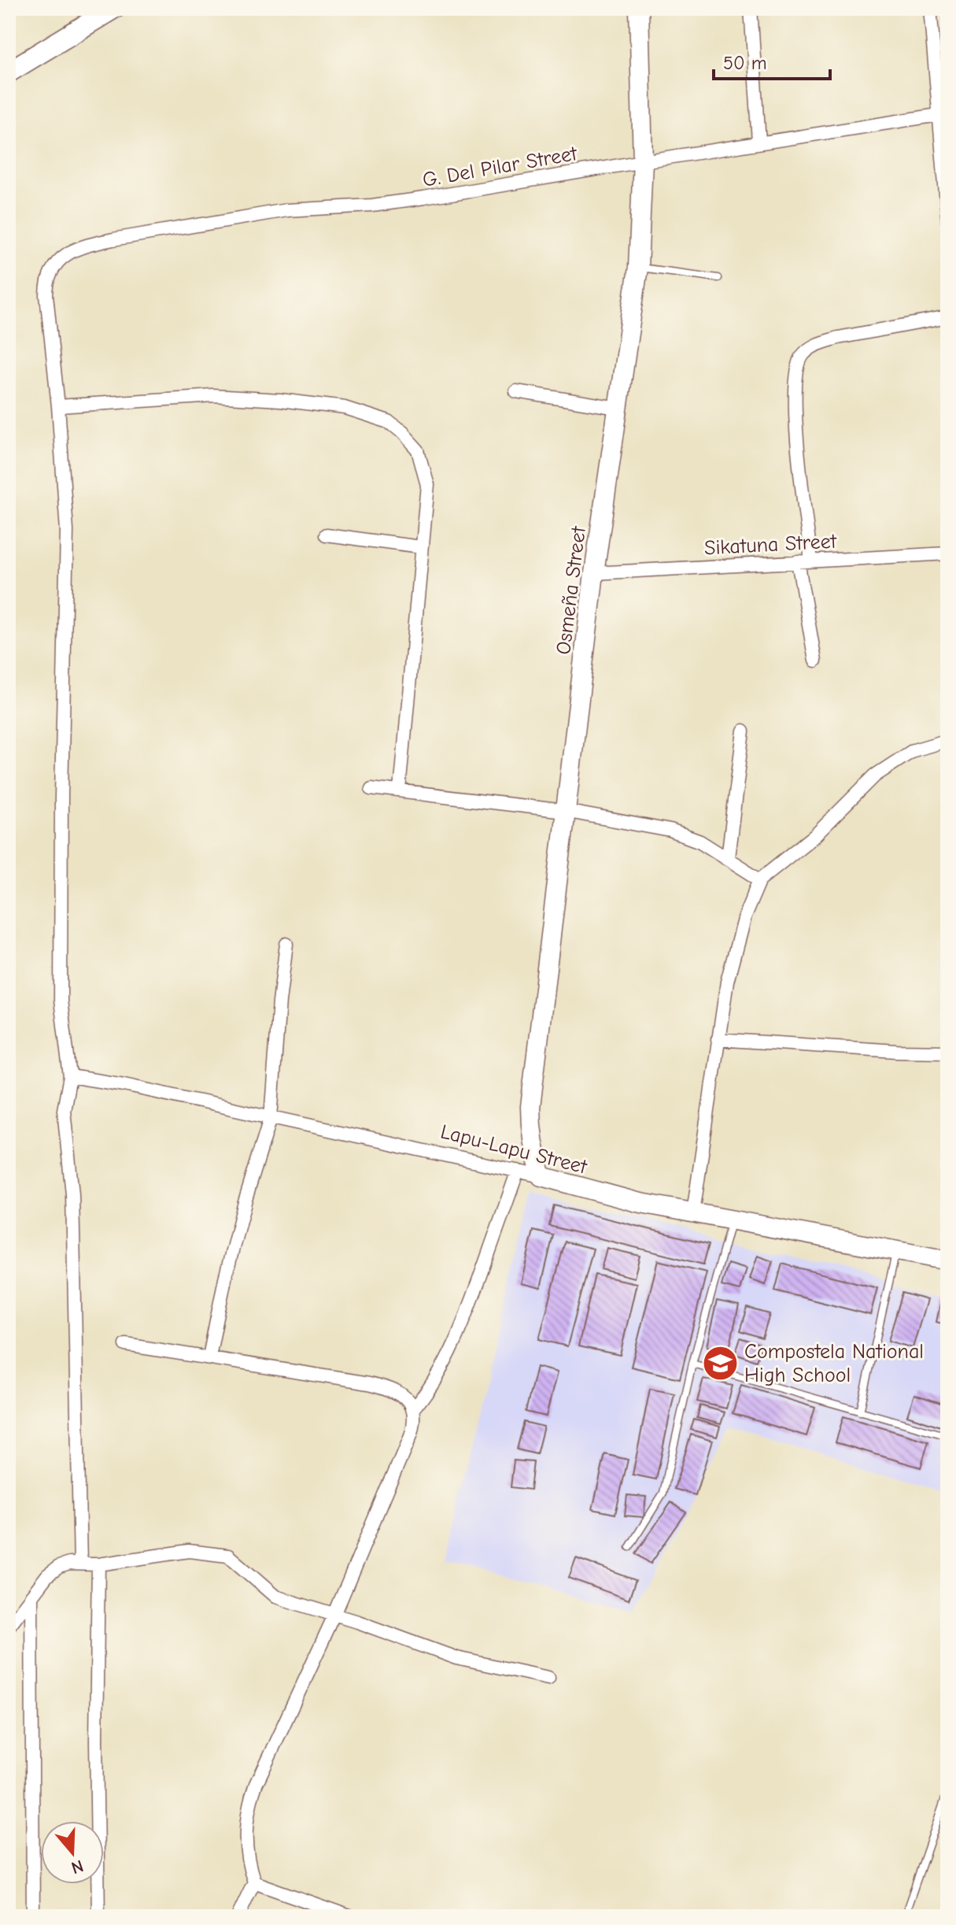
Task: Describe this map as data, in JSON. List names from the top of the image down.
{
  "streets": {
    "street": [
      "G. Del Pilar Street",
      "Sikatuna Street",
      "Osmeña Street",
      "Lapu-Lapu Street"
    ]
  },
  "crossings": [
    ["G. Del Pilar Street", "Osmeña Street"],
    ["Sikatuna Street", "Osmeña Street"],
    ["Osmeña Street", "Lapu-Lapu Street"]
  ],
  "places": {
    "school or university": ["Compostela National High School"]
  },
  "scale_bar": "50 m",
  "north": "bottom"
}
